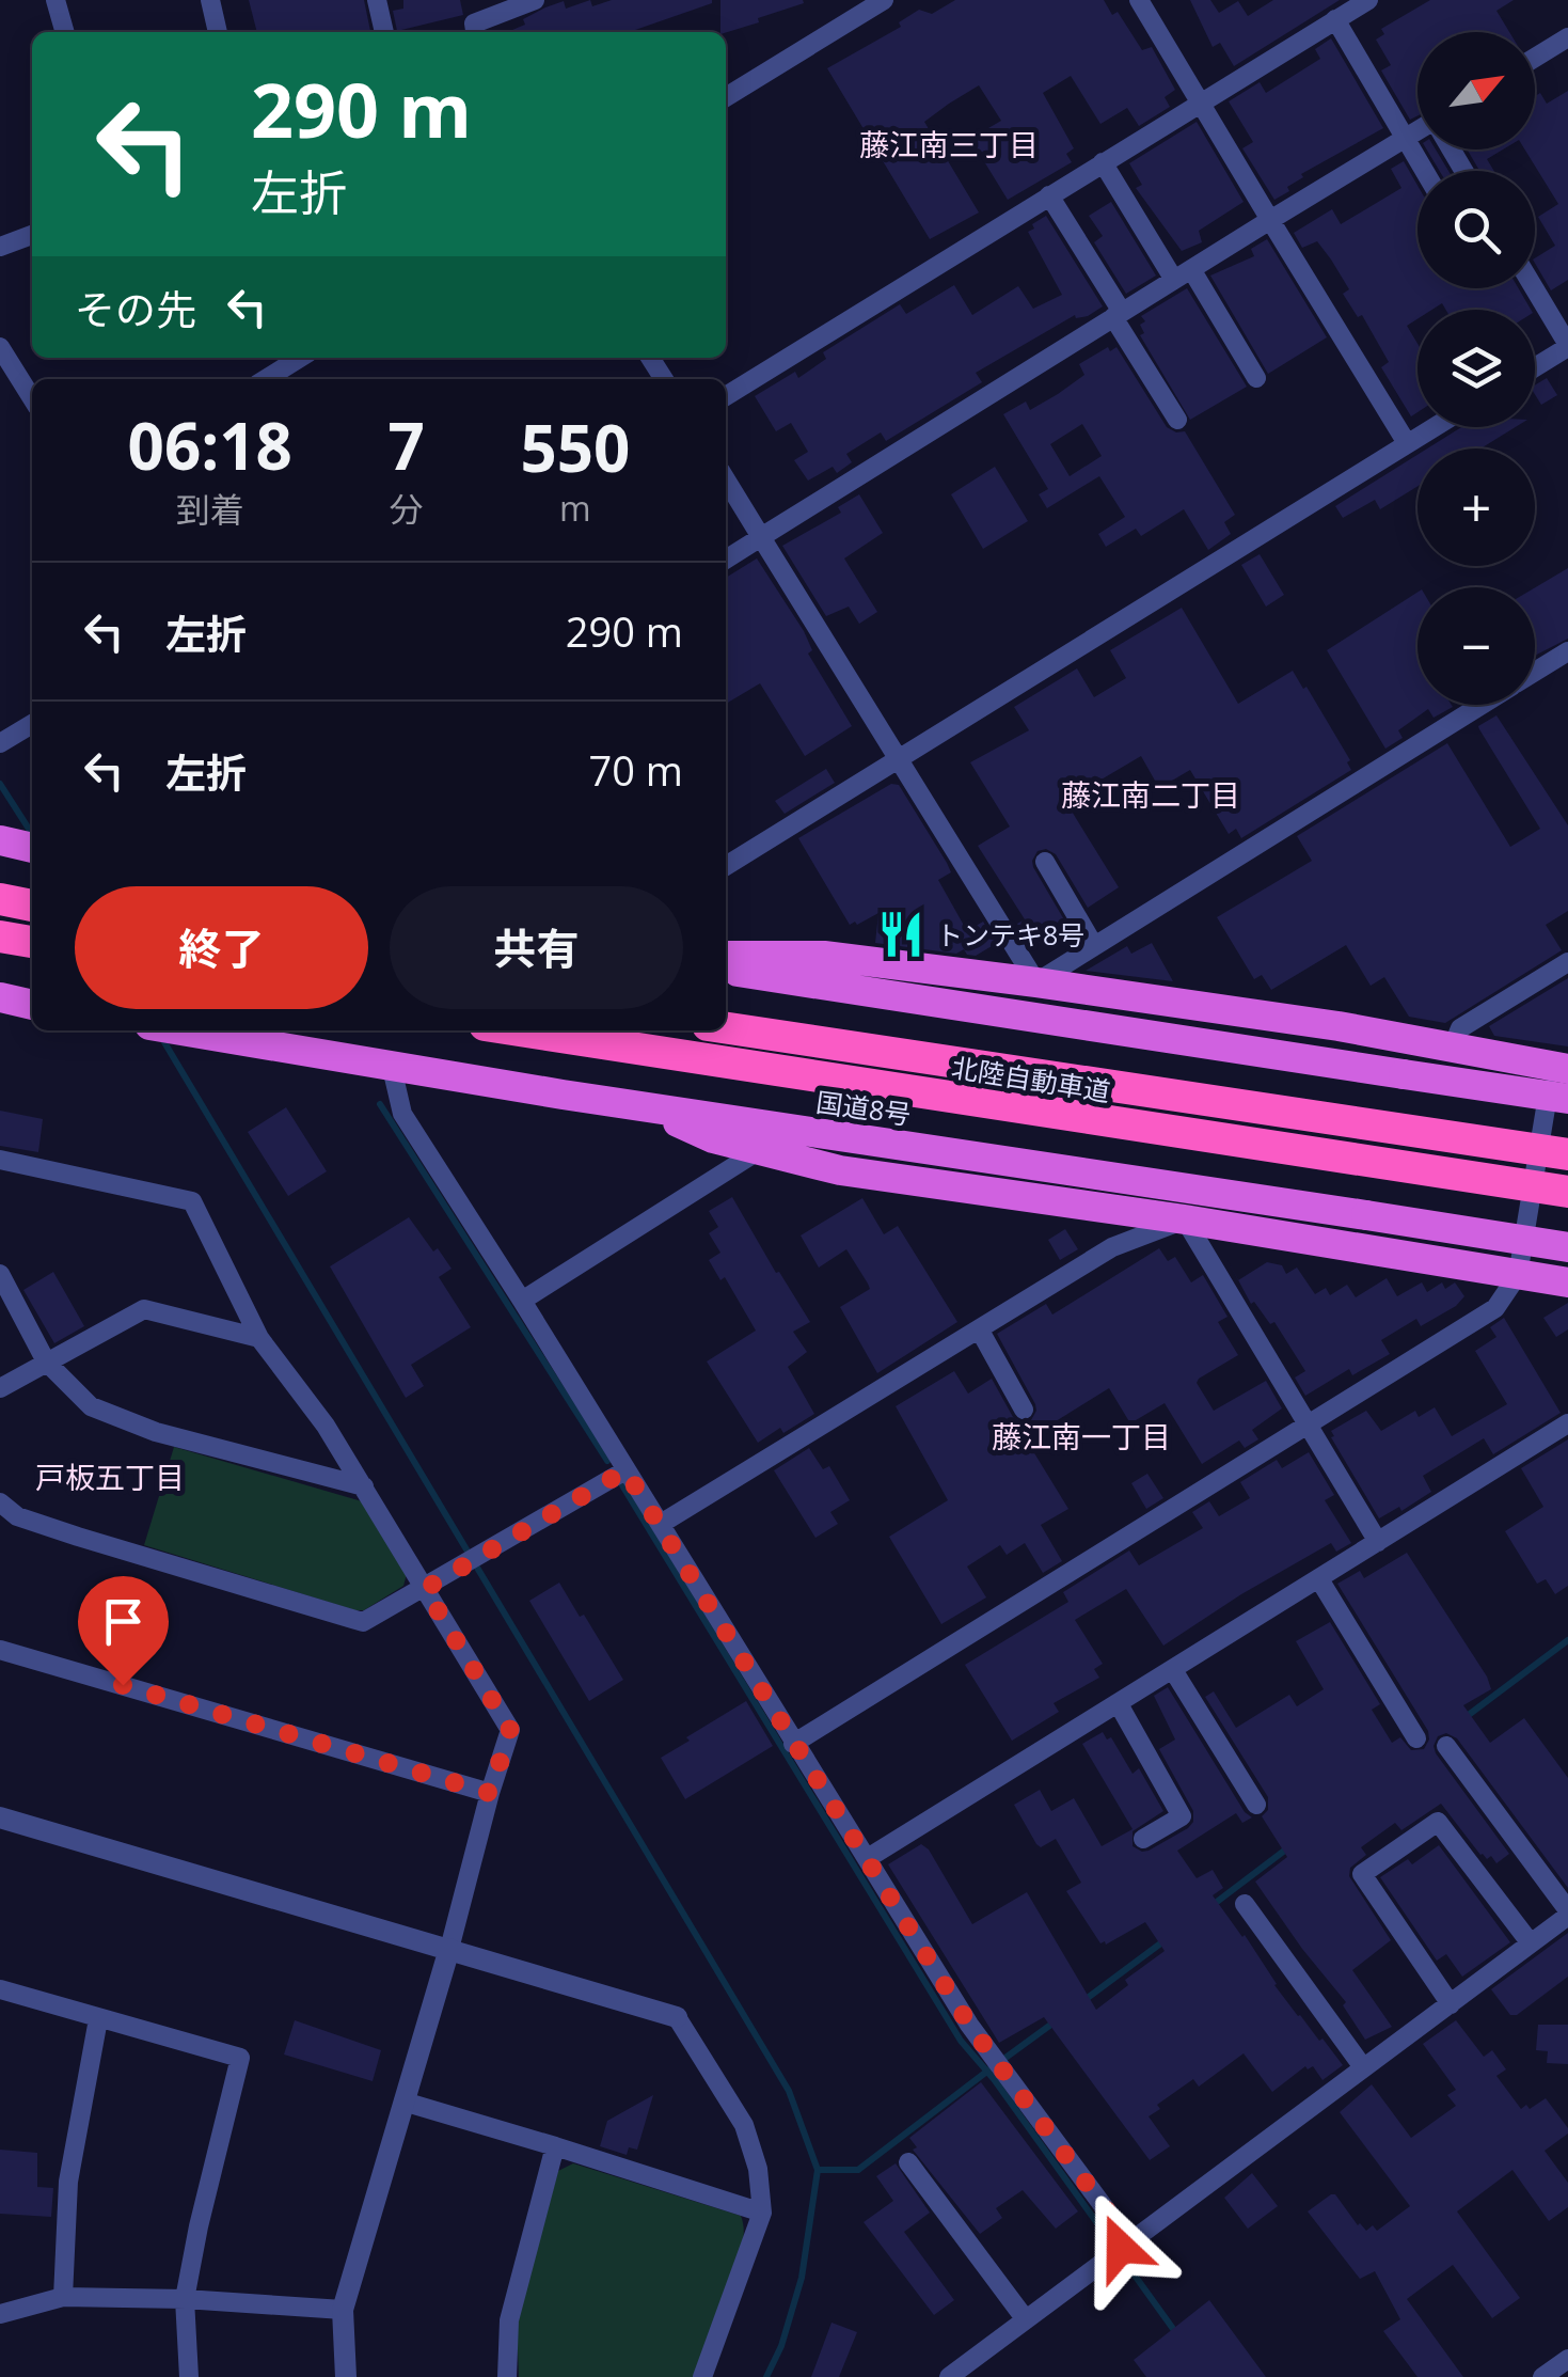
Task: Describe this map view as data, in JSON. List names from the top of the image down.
{
  "streets": {
    "highway": ["北陸自動車道", "国道8号"]
  },
  "districts": [
    "藤江南三丁目",
    "藤江南二丁目",
    "藤江南一丁目",
    "戸板五丁目"
  ],
  "places": {
    "restaurant": ["トンテキ8号"]
  },
  "north": "top right",
  "page": {
    "map_buttons": ["+", "−"],
    "turn": ["290 m", "左折"],
    "then": "その先",
    "eta": [
      "06:18",
      "到着",
      "7",
      "分",
      "550",
      "m"
    ],
    "list": [
      {
        "name": "左折",
        "value": "290 m"
      },
      {
        "name": "左折",
        "value": "70 m"
      }
    ],
    "buttons": ["終了", "共有"]
  }
}
